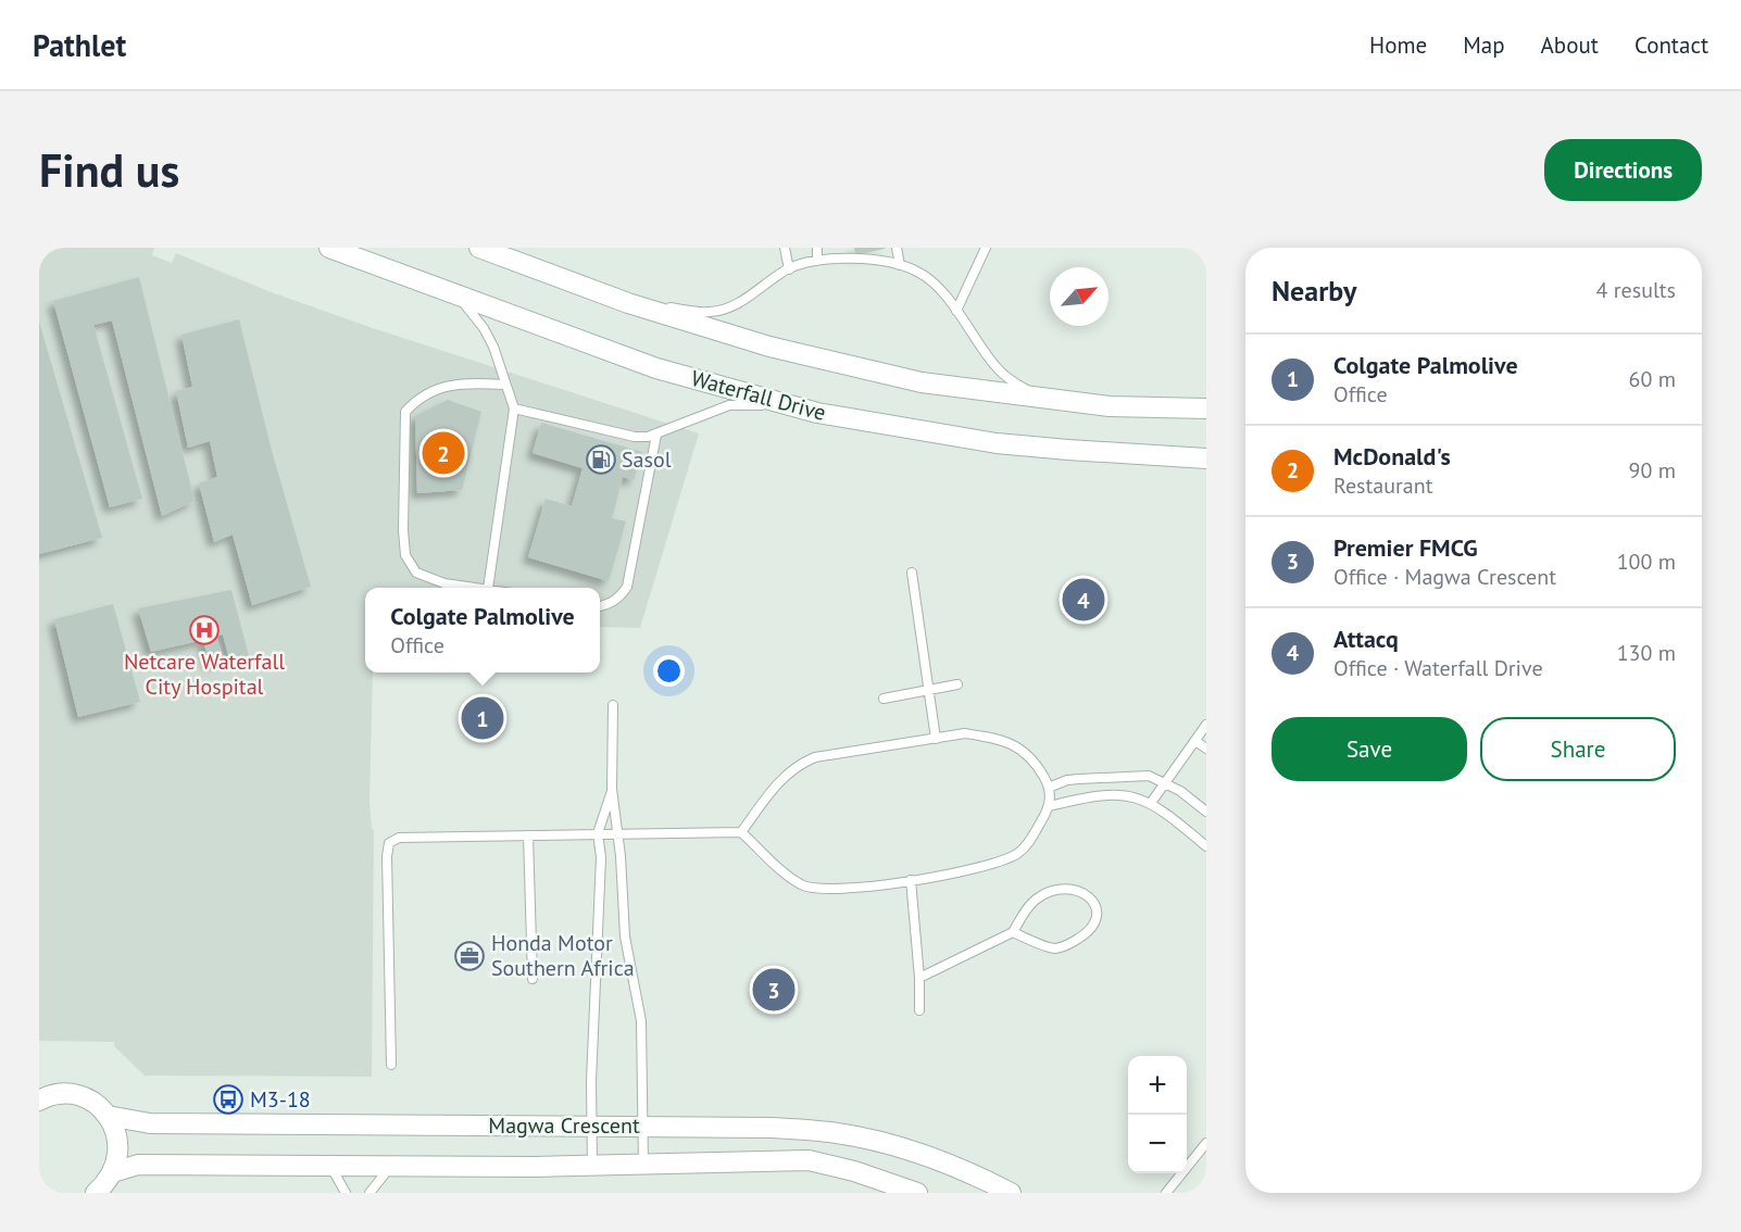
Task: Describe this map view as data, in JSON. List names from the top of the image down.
{
  "streets": {
    "street": ["Waterfall Drive", "Magwa Crescent"]
  },
  "places": {
    "fuel station": ["Sasol"],
    "hospital": ["Netcare Waterfall City Hospital"],
    "office": ["Honda Motor Southern Africa"],
    "bus stop": ["M3-18"]
  },
  "north": "top right",
  "page": {
    "header": "Pathlet",
    "nav": [
      "Home",
      "Map",
      "About",
      "Contact"
    ],
    "buttons": [
      "Directions",
      ["Save", "Share"]
    ],
    "title": "Find us",
    "heading": ["Nearby", "4 results"],
    "list": [
      {
        "mark": "1",
        "name": "Colgate Palmolive",
        "note": "Office",
        "value": "60 m"
      },
      {
        "mark": "2",
        "name": "McDonald's",
        "note": "Restaurant",
        "value": "90 m"
      },
      {
        "mark": "3",
        "name": "Premier FMCG",
        "note": "Office · Magwa Crescent",
        "value": "100 m"
      },
      {
        "mark": "4",
        "name": "Attacq",
        "note": "Office · Waterfall Drive",
        "value": "130 m"
      }
    ],
    "pins": [
      "2",
      "4",
      "1",
      "3"
    ],
    "popup": ["Colgate Palmolive", "Office"],
    "map_buttons": ["+", "−"]
  }
}
